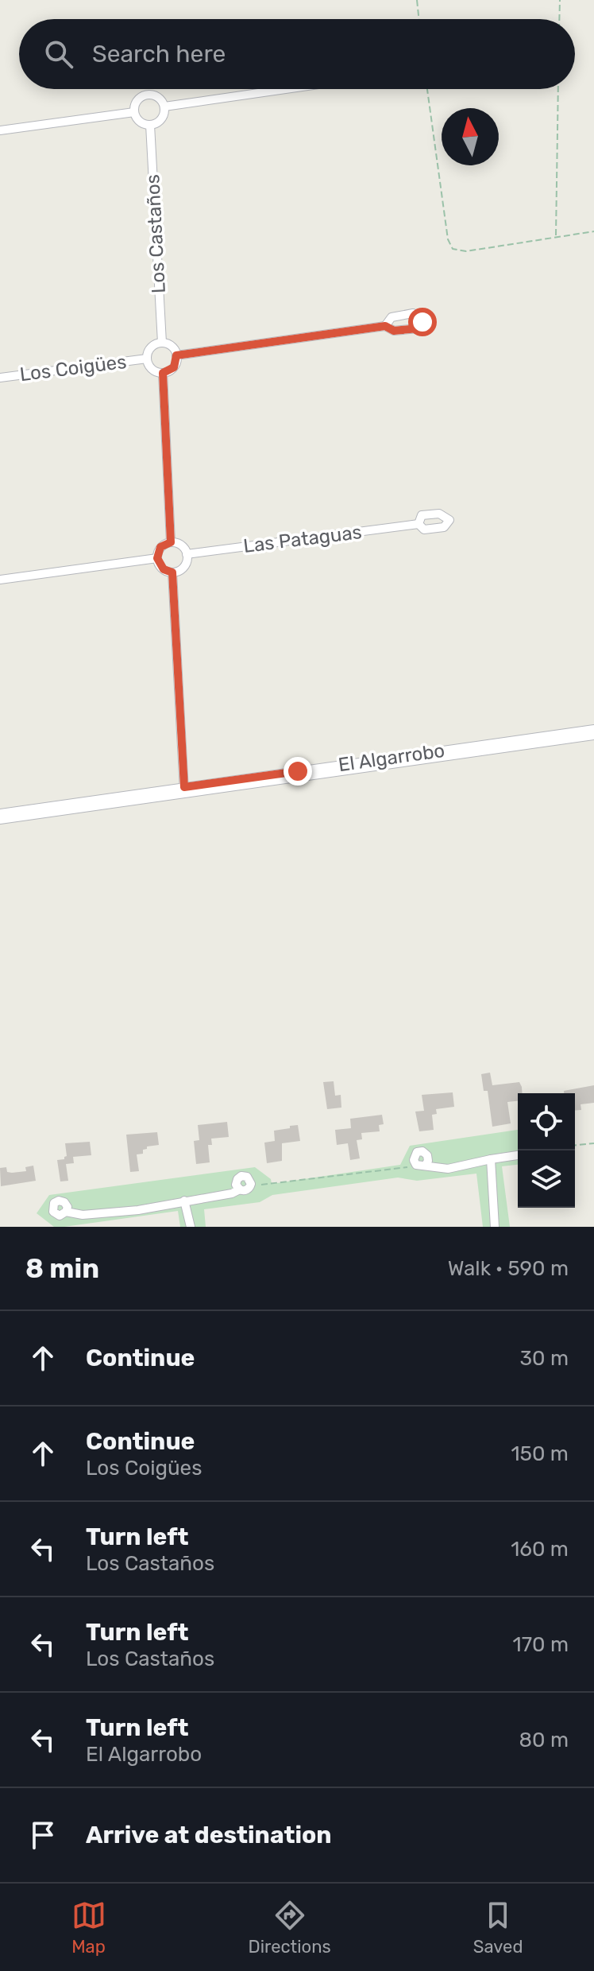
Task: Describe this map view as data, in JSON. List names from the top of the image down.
{
  "streets": {
    "street": [
      "Los Castaños",
      "Los Coigües",
      "Las Pataguas",
      "El Algarrobo"
    ]
  },
  "crossings": [
    ["Los Castaños", "Los Coigües"]
  ],
  "north": "top",
  "page": {
    "search": "Search here",
    "heading": ["8 min", "Walk · 590 m"],
    "list": [
      ["Continue", "30 m"],
      ["Continue", "Los Coigües", "150 m"],
      ["Turn left", "Los Castaños", "160 m"],
      ["Turn left", "Los Castaños", "170 m"],
      ["Turn left", "El Algarrobo", "80 m"],
      "Arrive at destination"
    ],
    "nav": ["Map", "Directions", "Saved"]
  }
}
